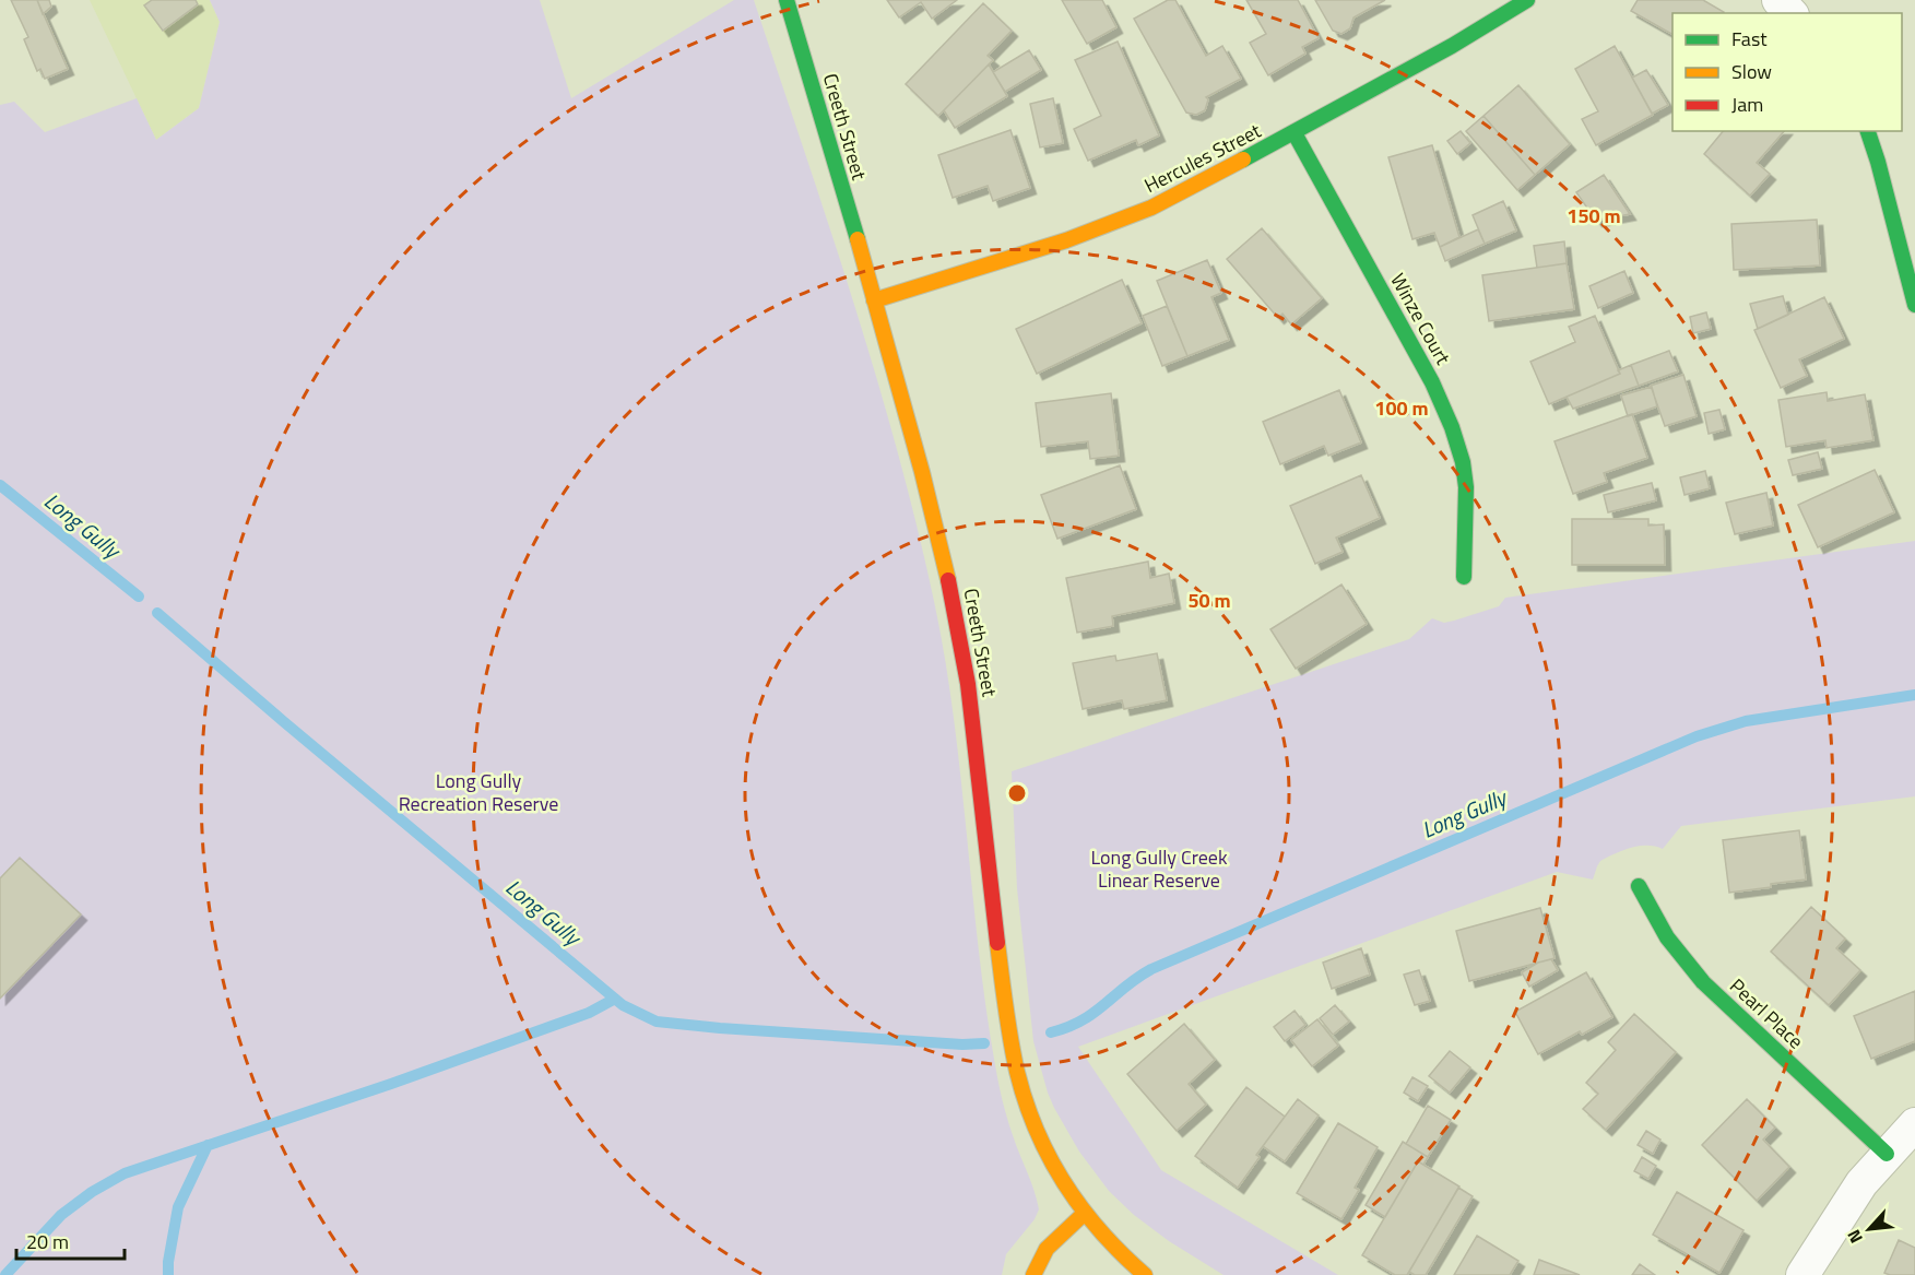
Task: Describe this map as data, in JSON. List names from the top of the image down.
{
  "streets": {
    "street": [
      "Creeth Street",
      "Hercules Street",
      "Winze Court",
      "Pearl Place"
    ]
  },
  "crossings": [
    ["Creeth Street", "Hercules Street"],
    ["Hercules Street", "Winze Court"]
  ],
  "water": ["Long Gully"],
  "parks": ["Long Gully Recreation Reserve", "Long Gully Creek Linear Reserve"],
  "legend": ["Fast", "Slow", "Jam"],
  "scale_bar": "20 m",
  "north": "bottom left",
  "rings": ["150 m", "100 m", "50 m"]
}
